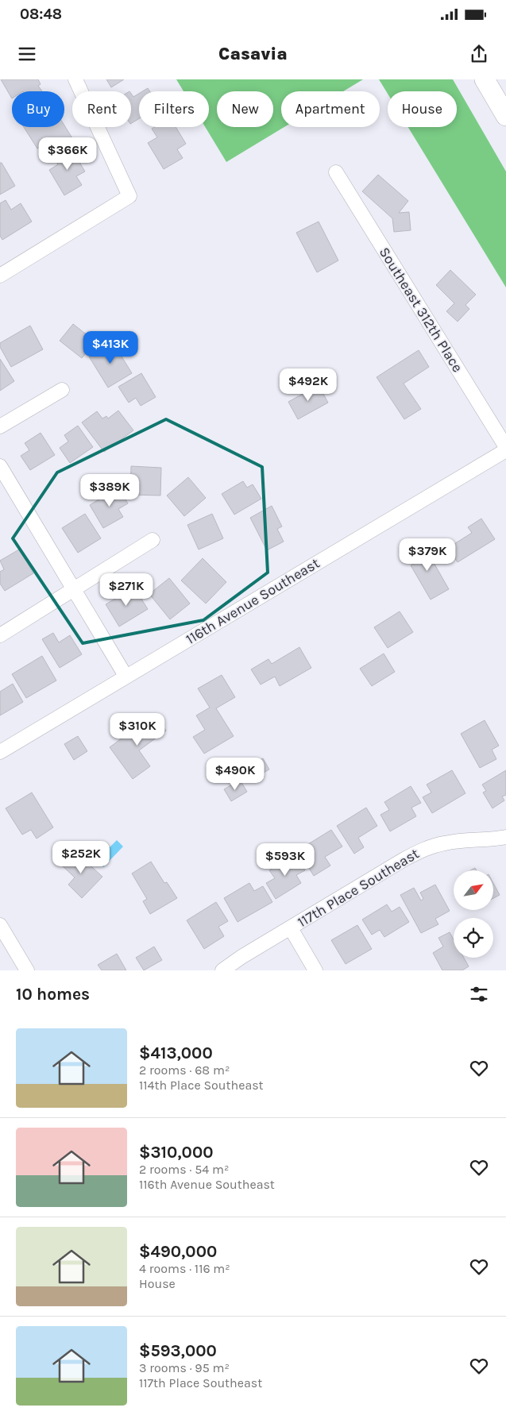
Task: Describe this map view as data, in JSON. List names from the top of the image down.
{
  "streets": {
    "street": ["Southeast 312th Place", "116th Avenue Southeast", "117th Place Southeast"]
  },
  "north": "top right",
  "page": {
    "status": "08:48",
    "header": "Casavia",
    "chip": [
      "Buy",
      "Rent",
      "Filters",
      "New",
      "Apartment",
      "House"
    ],
    "price": [
      "$366K",
      "$413K",
      "$492K",
      "$389K",
      "$379K",
      "$271K",
      "$310K",
      "$490K",
      "$252K",
      "$593K"
    ],
    "heading": "10 homes",
    "list": [
      {
        "name": "$413,000",
        "note": "2 rooms · 68 m² · 114th Place Southeast"
      },
      {
        "name": "$310,000",
        "note": "2 rooms · 54 m² · 116th Avenue Southeast"
      },
      {
        "name": "$490,000",
        "note": "4 rooms · 116 m² · House"
      },
      {
        "name": "$593,000",
        "note": "3 rooms · 95 m² · 117th Place Southeast"
      }
    ]
  }
}
